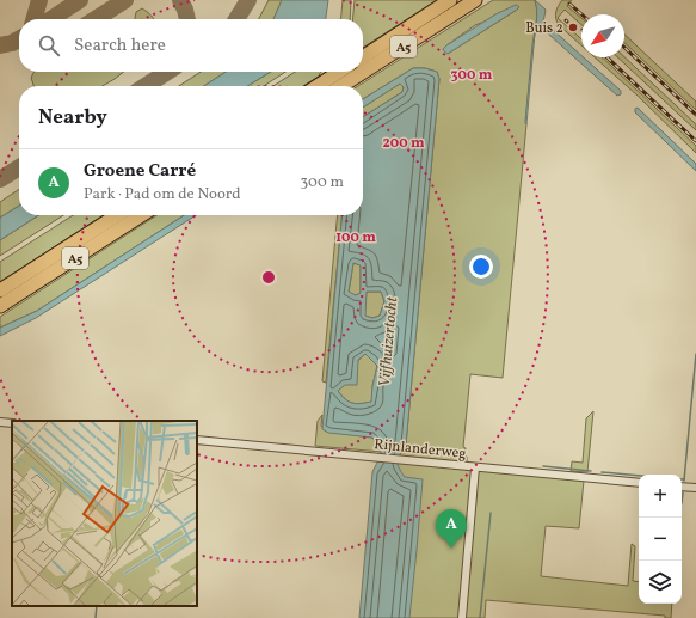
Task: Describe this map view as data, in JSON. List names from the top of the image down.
{
  "streets": {
    "highway": ["A5"],
    "street": ["Rijnlanderweg"]
  },
  "water": ["Vijfhuizertocht"],
  "places": ["Buis 2"],
  "north": "bottom left",
  "page": {
    "search": "Search here",
    "heading": "Nearby",
    "list": [
      {
        "mark": "A",
        "name": "Groene Carré",
        "note": "Park · Pad om de Noord",
        "value": "300 m"
      }
    ],
    "map_buttons": ["+", "−"],
    "pins": "A"
  },
  "rings": ["300 m", "200 m", "100 m"]
}
